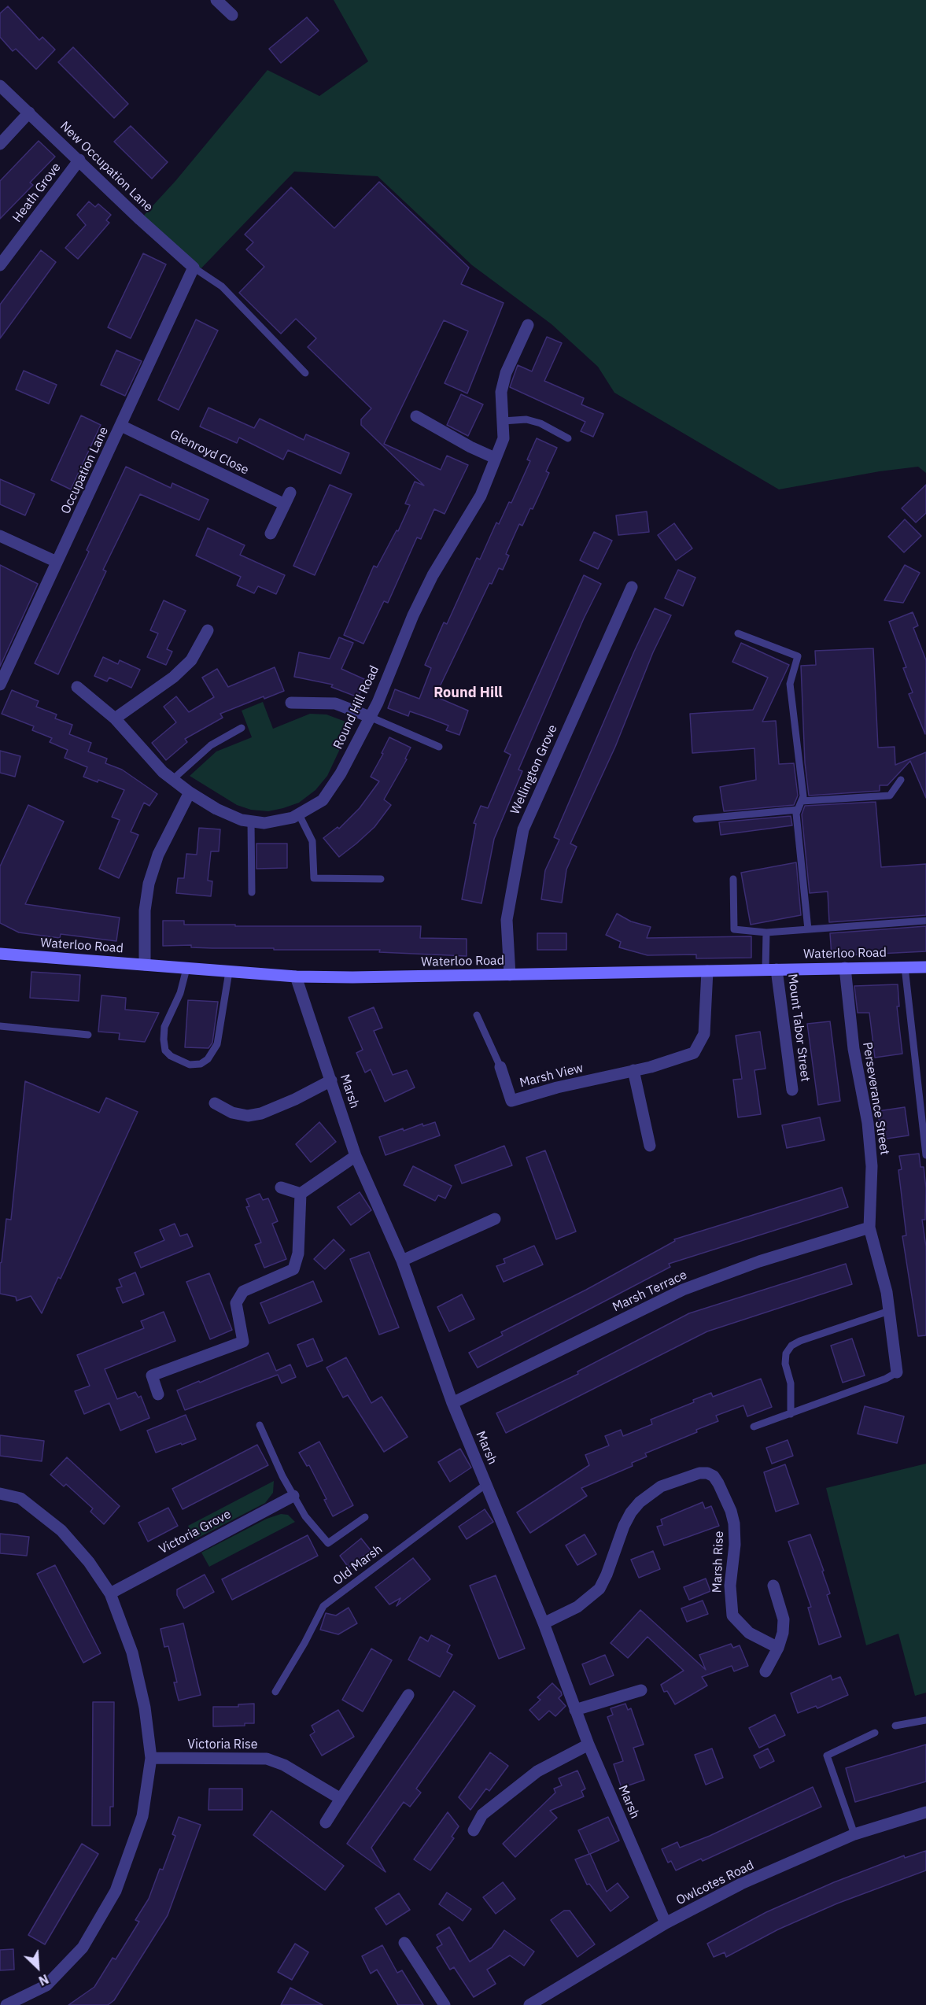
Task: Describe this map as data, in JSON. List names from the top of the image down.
{
  "streets": {
    "main road": ["Waterloo Road"],
    "street": [
      "New Occupation Lane",
      "Heath Grove",
      "Glenroyd Close",
      "Occupation Lane",
      "Round Hill Road",
      "Wellington Grove",
      "Mount Tabor Street",
      "Marsh View",
      "Marsh",
      "Perseverance Street",
      "Marsh Terrace",
      "Victoria Grove",
      "Marsh Rise",
      "Victoria Rise",
      "Owlcotes Road"
    ],
    "lane": ["Old Marsh"]
  },
  "crossings": [
    ["New Occupation Lane", "Heath Grove"],
    ["New Occupation Lane", "Occupation Lane"],
    ["Glenroyd Close", "Occupation Lane"],
    ["Wellington Grove", "Waterloo Road"],
    ["Waterloo Road", "Mount Tabor Street"],
    ["Waterloo Road", "Marsh View"],
    ["Waterloo Road", "Marsh"],
    ["Waterloo Road", "Perseverance Street"],
    ["Marsh", "Marsh Terrace"],
    ["Marsh", "Marsh Rise"],
    ["Marsh", "Old Marsh"],
    ["Marsh", "Owlcotes Road"],
    ["Perseverance Street", "Marsh Terrace"]
  ],
  "districts": ["Round Hill"],
  "north": "bottom right"
}
